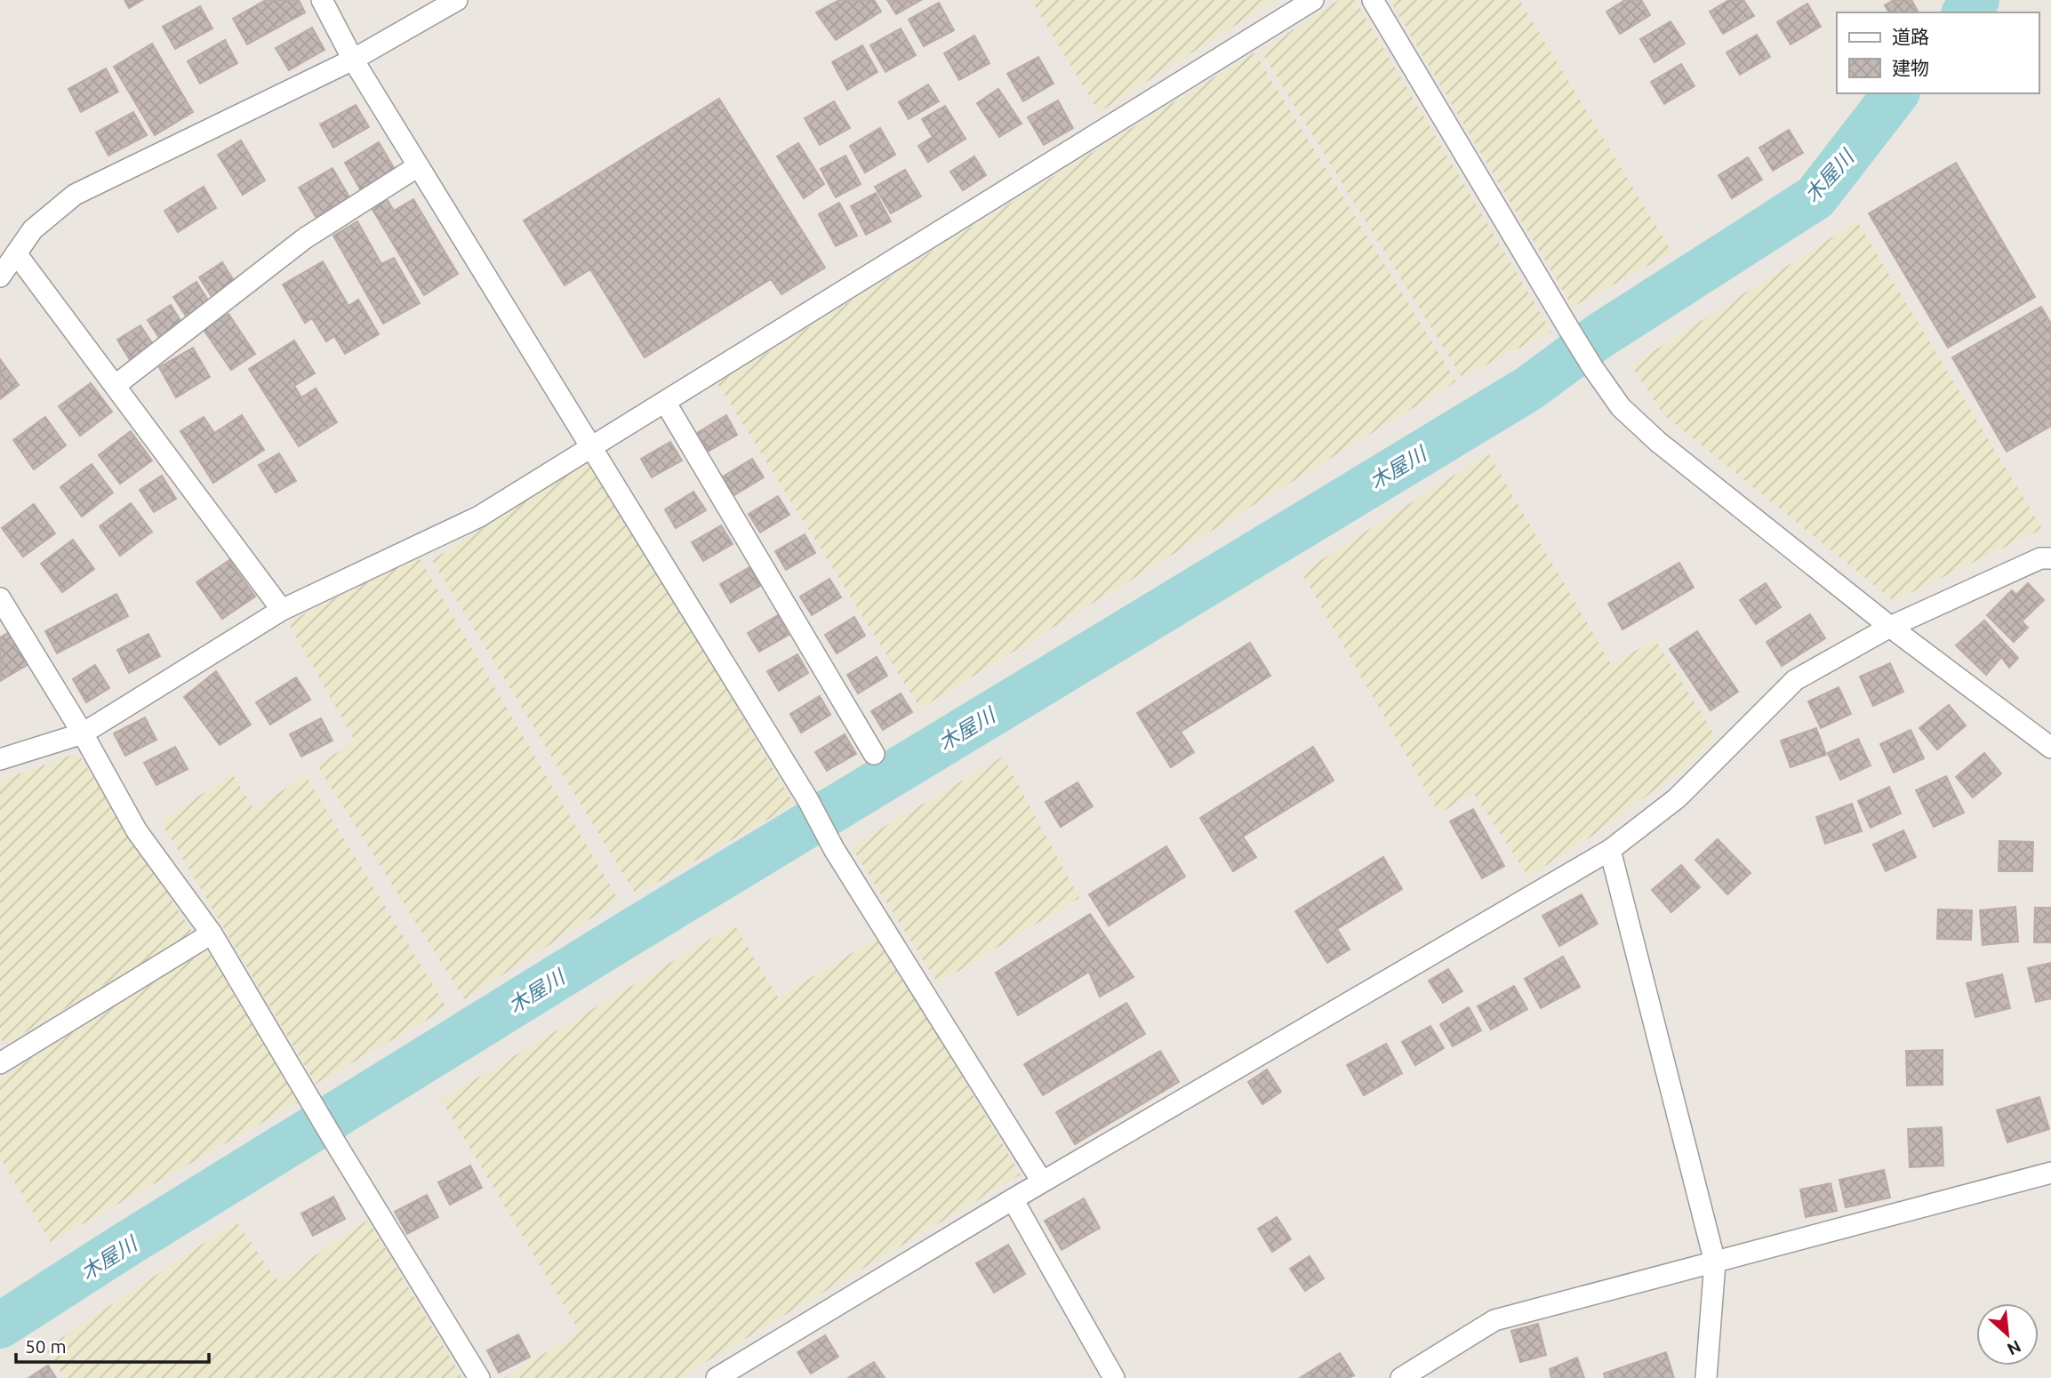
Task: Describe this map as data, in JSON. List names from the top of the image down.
{
  "water": ["木屋川"],
  "legend": ["道路", "建物"],
  "scale_bar": "50 m",
  "north": "bottom right"
}
